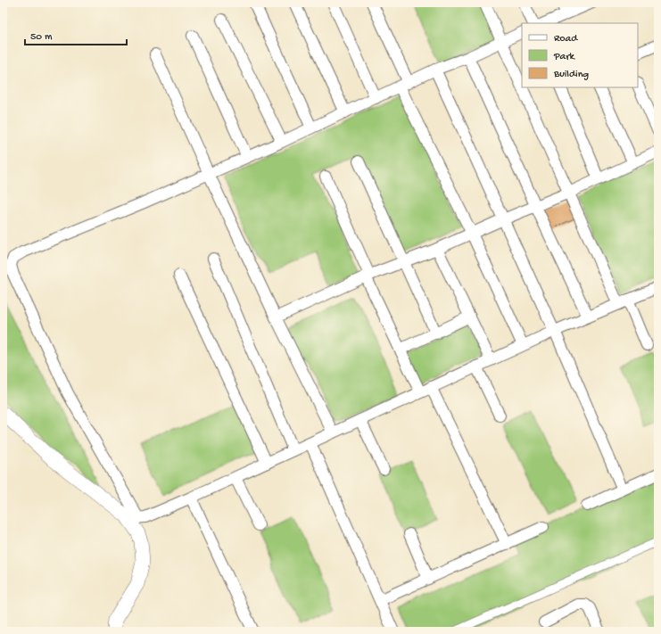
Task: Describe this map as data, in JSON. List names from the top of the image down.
{
  "legend": ["Road", "Park", "Building"],
  "scale_bar": "50 m"
}
